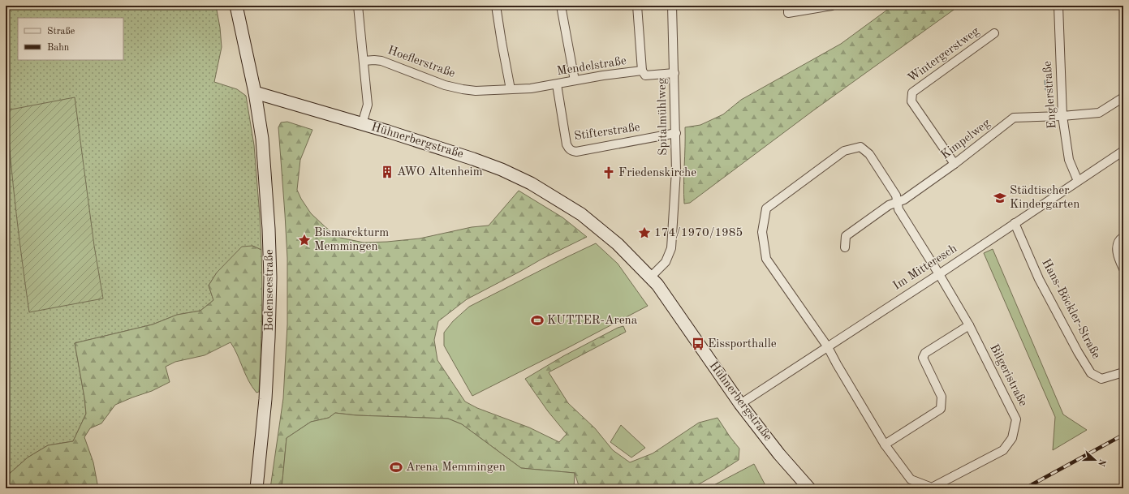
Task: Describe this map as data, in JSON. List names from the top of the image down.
{
  "streets": {
    "street": [
      "Wintergerstweg",
      "Hoeflerstraße",
      "Mendelstraße",
      "Englerstraße",
      "Spitalmühlweg",
      "Stifterstraße",
      "Kimpelweg",
      "Hühnerbergstraße",
      "Im Mitteresch",
      "Bodenseestraße",
      "Hans-Böckler-Straße",
      "Bilgeristraße"
    ]
  },
  "crossings": [
    ["Wintergerstweg", "Kimpelweg"],
    ["Hoeflerstraße", "Mendelstraße"],
    ["Mendelstraße", "Spitalmühlweg"],
    ["Mendelstraße", "Stifterstraße"],
    ["Englerstraße", "Kimpelweg"],
    ["Englerstraße", "Im Mitteresch"],
    ["Spitalmühlweg", "Stifterstraße"],
    ["Spitalmühlweg", "Hühnerbergstraße"],
    ["Kimpelweg", "Bilgeristraße"],
    ["Hühnerbergstraße", "Im Mitteresch"],
    ["Hühnerbergstraße", "Bodenseestraße"],
    ["Im Mitteresch", "Hans-Böckler-Straße"],
    ["Im Mitteresch", "Bilgeristraße"]
  ],
  "places": {
    "building": ["AWO Altenheim"],
    "church": ["Friedenskirche"],
    "school or university": ["Städtischer Kindergarten"],
    "place": ["174/1970/1985", "Bismarckturm Memmingen"],
    "sports": ["KUTTER-Arena", "Arena Memmingen"],
    "bus stop": ["Eissporthalle"]
  },
  "legend": ["Straße", "Bahn"],
  "north": "right"
}
